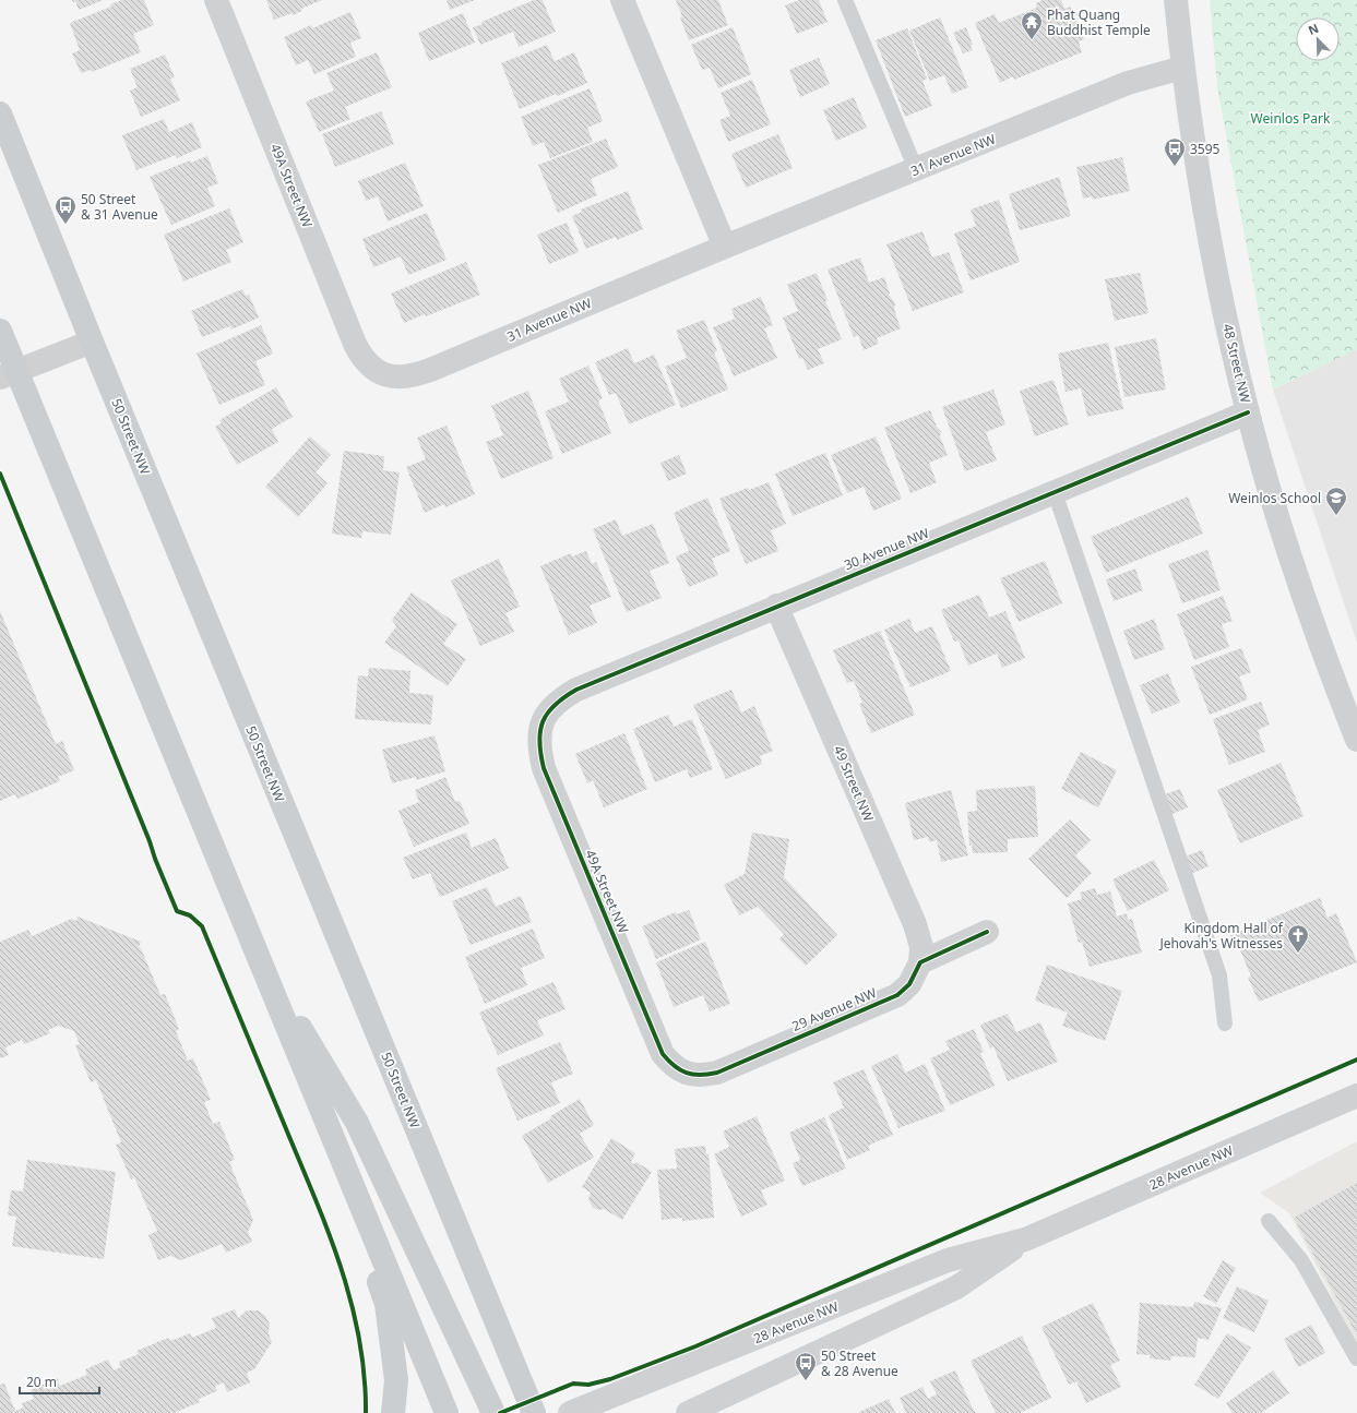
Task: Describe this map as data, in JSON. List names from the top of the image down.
{
  "streets": {
    "main road": ["50 Street NW"],
    "street": [
      "31 Avenue NW",
      "49A Street NW",
      "48 Street NW",
      "30 Avenue NW",
      "49 Street NW",
      "29 Avenue NW",
      "28 Avenue NW"
    ]
  },
  "crossings": [
    ["31 Avenue NW", "49A Street NW"],
    ["31 Avenue NW", "48 Street NW"],
    ["49A Street NW", "30 Avenue NW"],
    ["49A Street NW", "29 Avenue NW"],
    ["48 Street NW", "30 Avenue NW"],
    ["30 Avenue NW", "49 Street NW"],
    ["49 Street NW", "29 Avenue NW"]
  ],
  "parks": ["Weinlos Park"],
  "places": {
    "temple": ["Phat Quang Buddhist Temple"],
    "bus stop": ["3595", "50 Street & 31 Avenue", "50 Street & 28 Avenue"],
    "school or university": ["Weinlos School"],
    "church": ["Kingdom Hall of Jehovah's Witnesses"]
  },
  "scale_bar": "20 m",
  "north": "top left"
}
